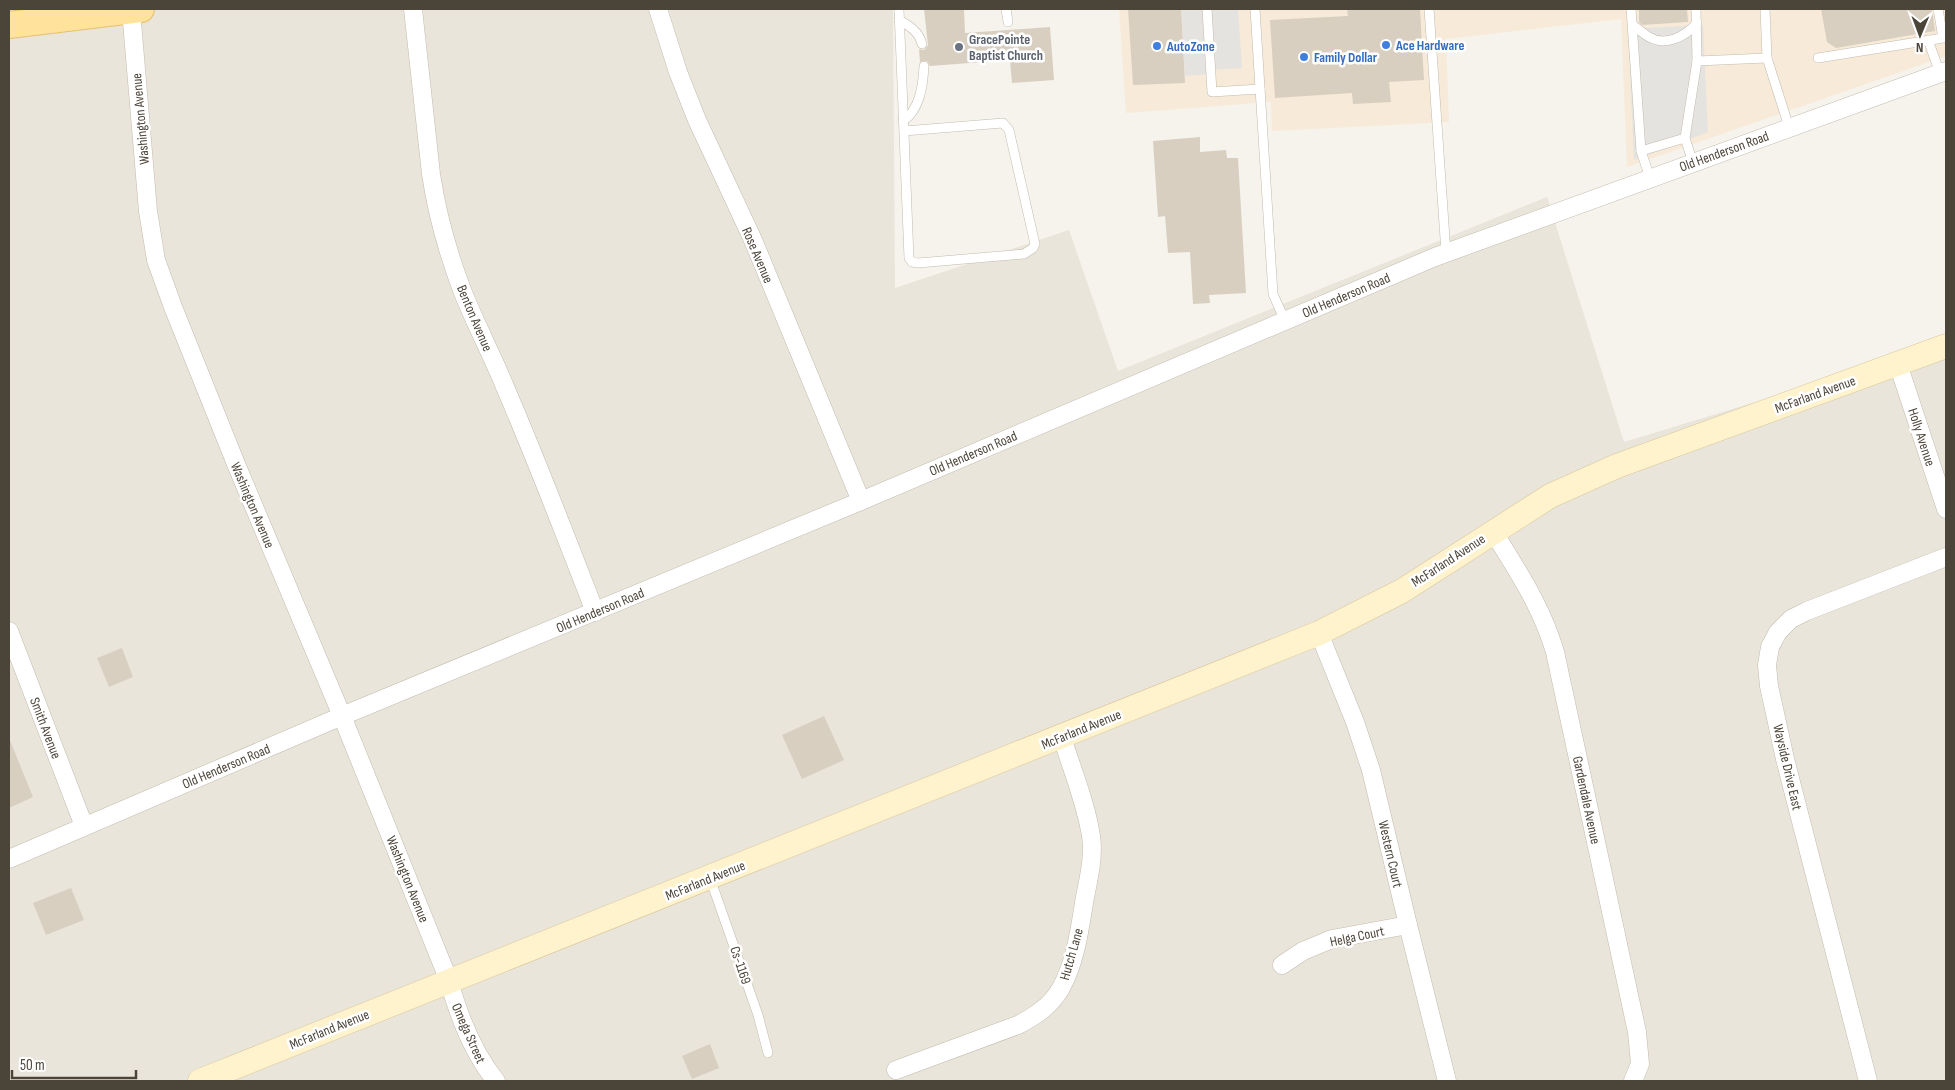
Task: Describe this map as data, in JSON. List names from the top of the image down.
{
  "streets": {
    "street": [
      "Washington Avenue",
      "Old Henderson Road",
      "Rose Avenue",
      "Benton Avenue",
      "McFarland Avenue",
      "Holly Avenue",
      "Smith Avenue",
      "Wayside Drive East",
      "Gardendale Avenue",
      "Western Court",
      "Helga Court",
      "Hutch Lane",
      "Omega Street"
    ],
    "lane": ["Cs-1169"]
  },
  "crossings": [
    ["Washington Avenue", "Old Henderson Road"],
    ["Washington Avenue", "McFarland Avenue"],
    ["Washington Avenue", "Omega Street"],
    ["Old Henderson Road", "Rose Avenue"],
    ["Old Henderson Road", "Benton Avenue"],
    ["Old Henderson Road", "Smith Avenue"],
    ["McFarland Avenue", "Holly Avenue"],
    ["McFarland Avenue", "Gardendale Avenue"],
    ["McFarland Avenue", "Western Court"],
    ["McFarland Avenue", "Hutch Lane"],
    ["McFarland Avenue", "Cs-1169"],
    ["McFarland Avenue", "Omega Street"],
    ["Western Court", "Helga Court"]
  ],
  "places": [
    "Ace Hardware",
    "AutoZone",
    "GracePointe Baptist Church",
    "Family Dollar"
  ],
  "scale_bar": "50 m",
  "north": "bottom"
}
